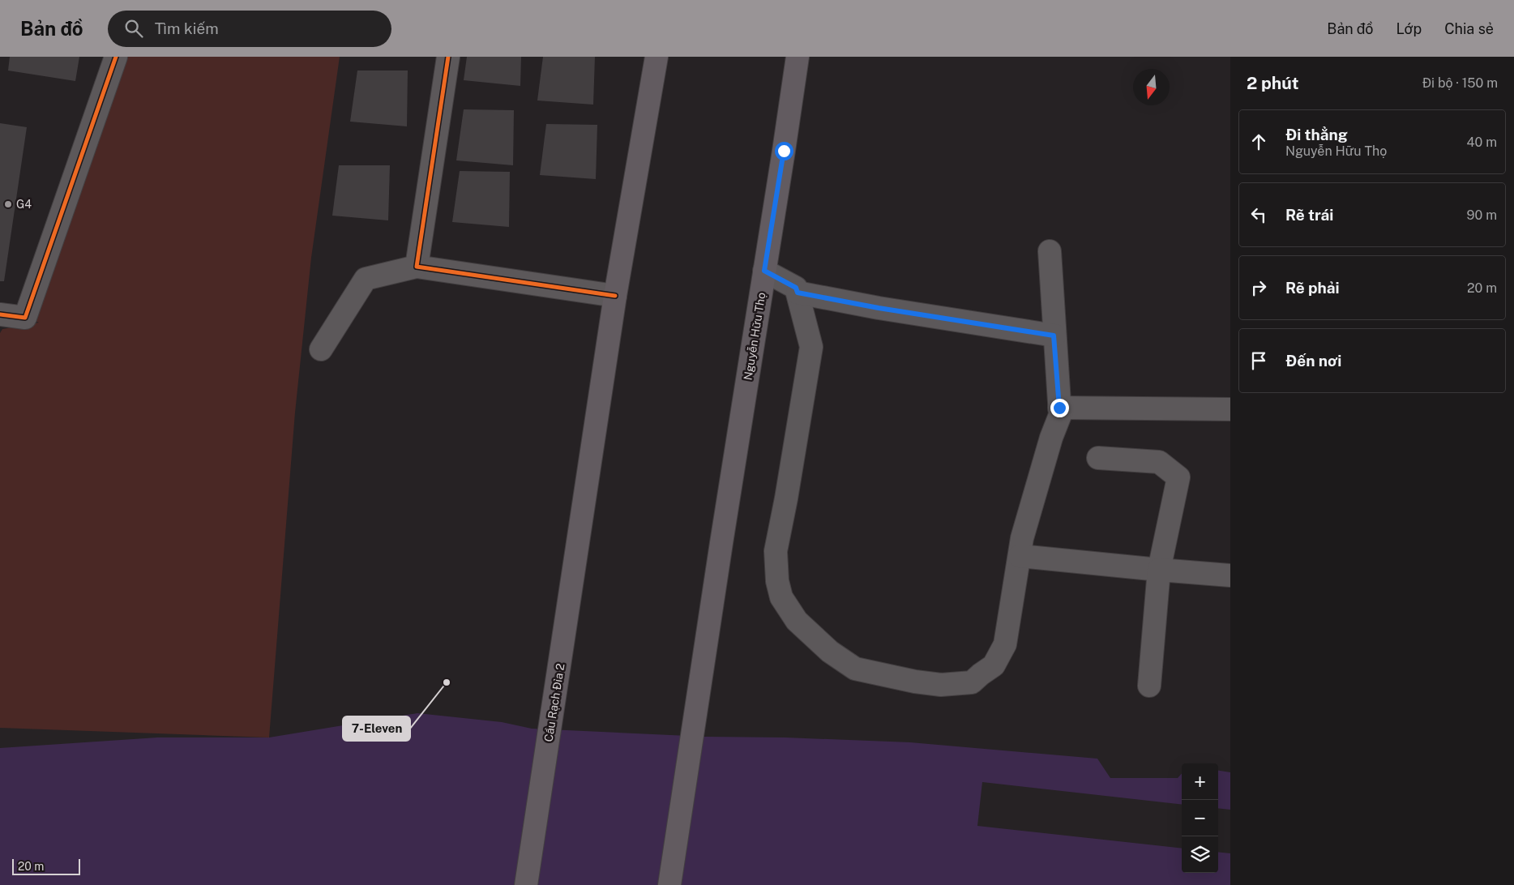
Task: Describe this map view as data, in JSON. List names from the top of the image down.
{
  "streets": {
    "main road": ["Nguyễn Hữu Thọ", "Cầu Rạch Đỉa 2"]
  },
  "places": ["G4", "7-Eleven"],
  "scale_bar": "20 m",
  "north": "bottom",
  "page": {
    "header": "Bản đồ",
    "search": "Tìm kiếm",
    "nav": ["Bản đồ", "Lớp", "Chia sẻ"],
    "heading": ["2 phút", "Đi bộ · 150 m"],
    "list": [
      ["Đi thẳng", "Nguyễn Hữu Thọ", "40 m"],
      ["Rẽ trái", "90 m"],
      ["Rẽ phải", "20 m"],
      "Đến nơi"
    ],
    "map_buttons": ["+", "−"],
    "scale": "20 m"
  }
}
